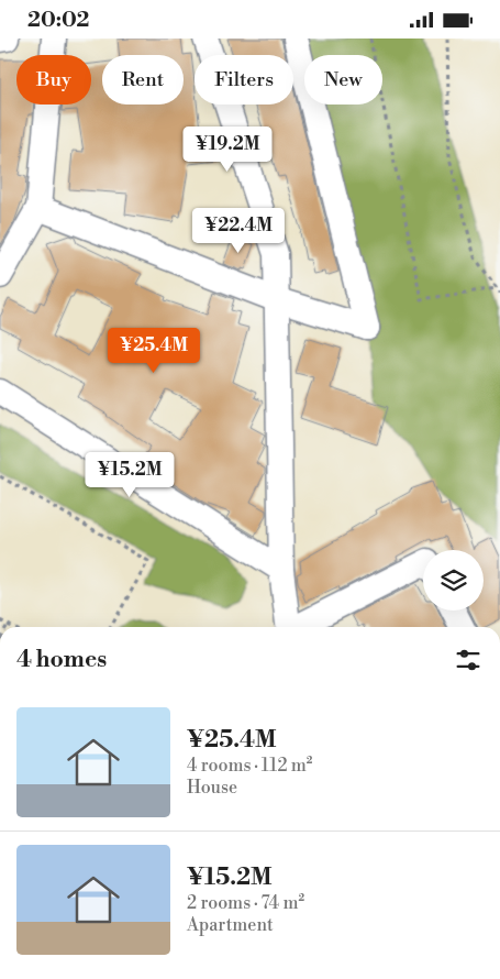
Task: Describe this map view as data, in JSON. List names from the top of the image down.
{
  "page": {
    "status": "20:02",
    "chip": [
      "Buy",
      "Rent",
      "Filters",
      "New"
    ],
    "price": [
      "¥19.2M",
      "¥22.4M",
      "¥25.4M",
      "¥15.2M"
    ],
    "heading": "4 homes",
    "list": [
      {
        "name": "¥25.4M",
        "note": "4 rooms · 112 m² · House"
      },
      {
        "name": "¥15.2M",
        "note": "2 rooms · 74 m² · Apartment"
      }
    ]
  }
}
